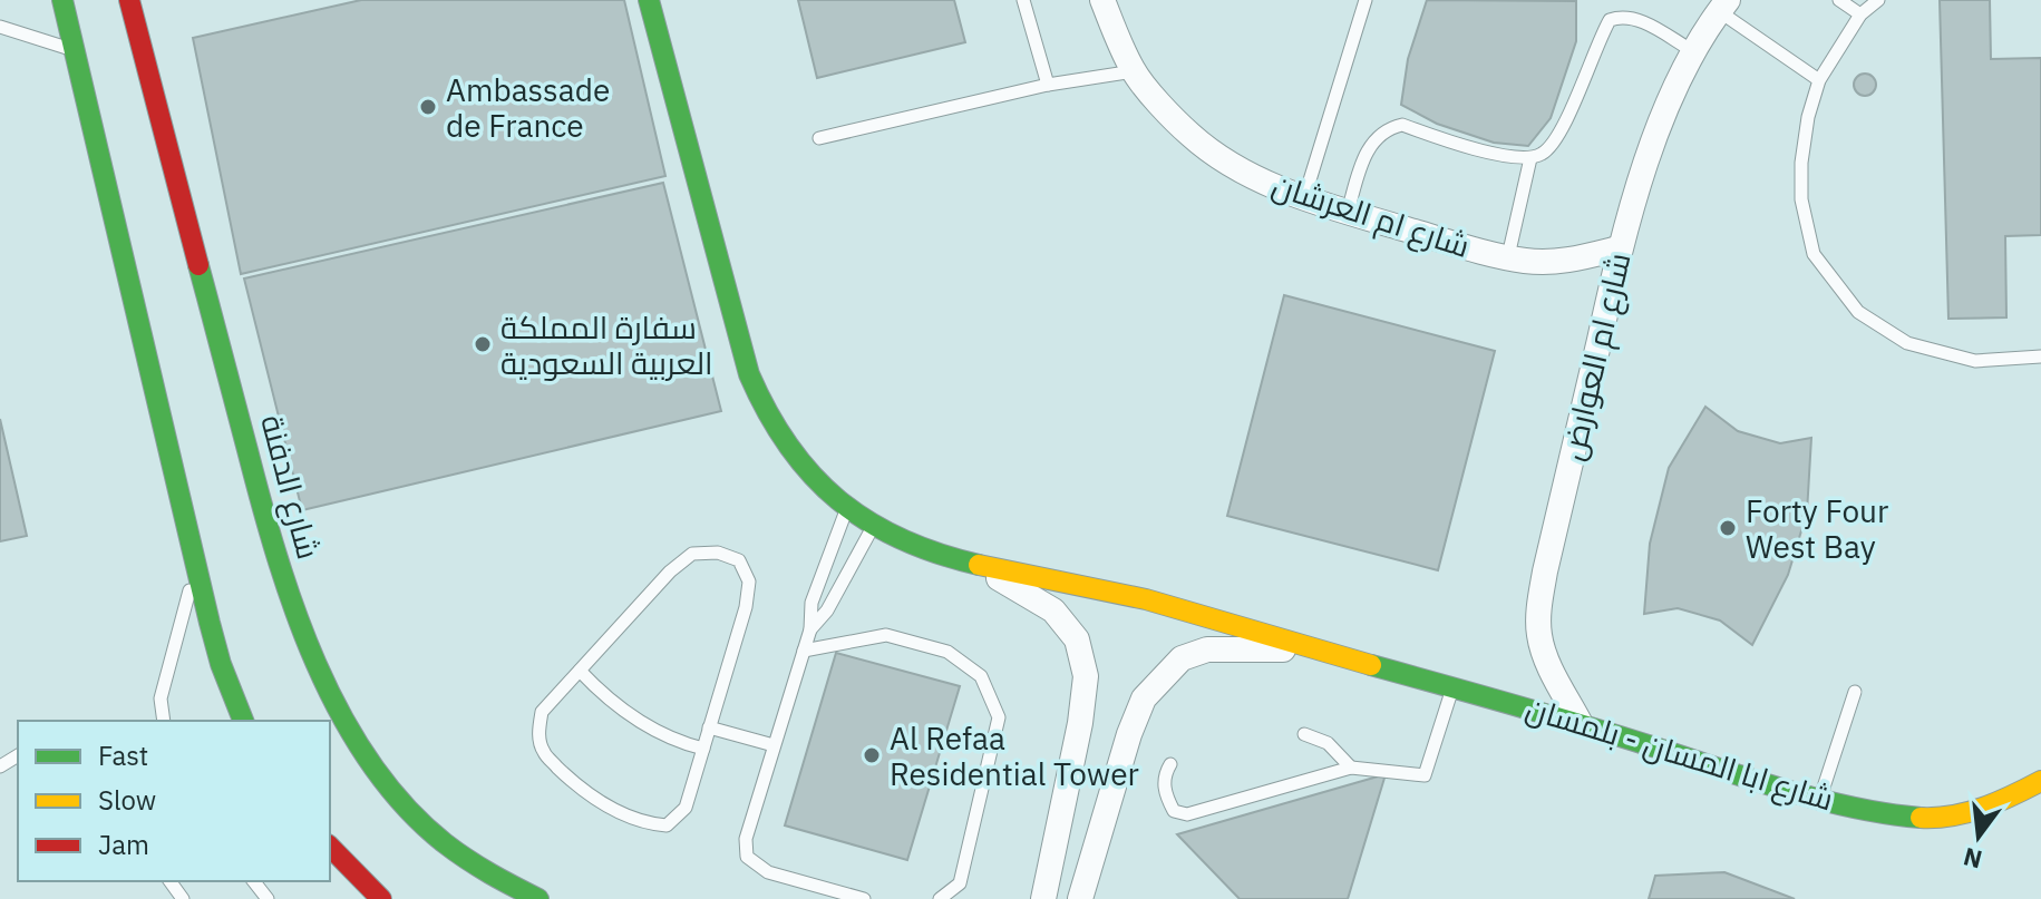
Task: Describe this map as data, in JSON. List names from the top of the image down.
{
  "streets": {
    "main road": ["شارع الدفنة", "شارع ابا المسان - بلمسان"],
    "street": ["شارع ام العرشان", "شارع ام العوارض"]
  },
  "crossings": [
    ["شارع ام العرشان", "شارع ام العوارض"],
    ["شارع ام العوارض", "شارع ابا المسان - بلمسان"]
  ],
  "places": [
    "Ambassade de France",
    "سفارة المملكة العربية السعودية",
    "Forty Four West Bay",
    "Al Refaa Residential Tower"
  ],
  "legend": ["Fast", "Slow", "Jam"],
  "north": "bottom"
}
